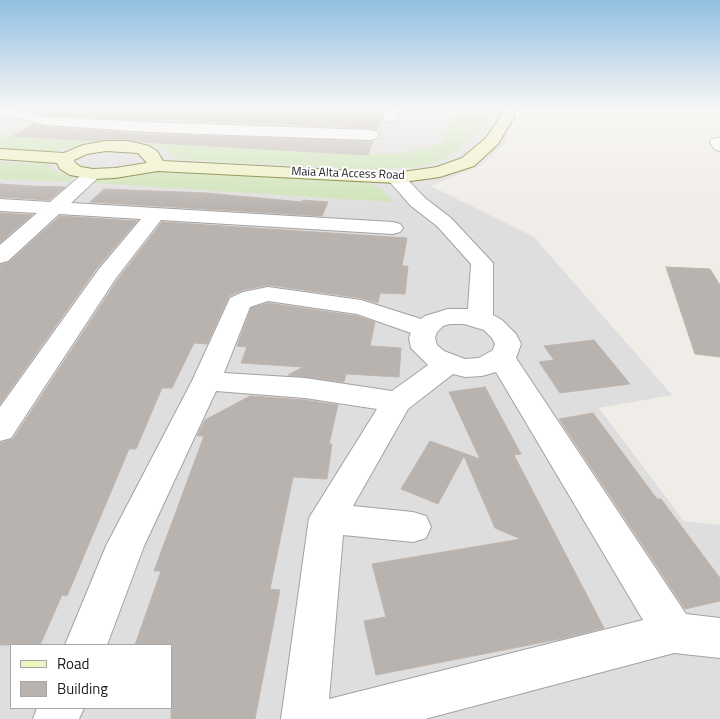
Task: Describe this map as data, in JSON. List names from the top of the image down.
{
  "streets": {
    "street": ["Maia Alta Access Road"]
  },
  "legend": ["Road", "Building"]
}
